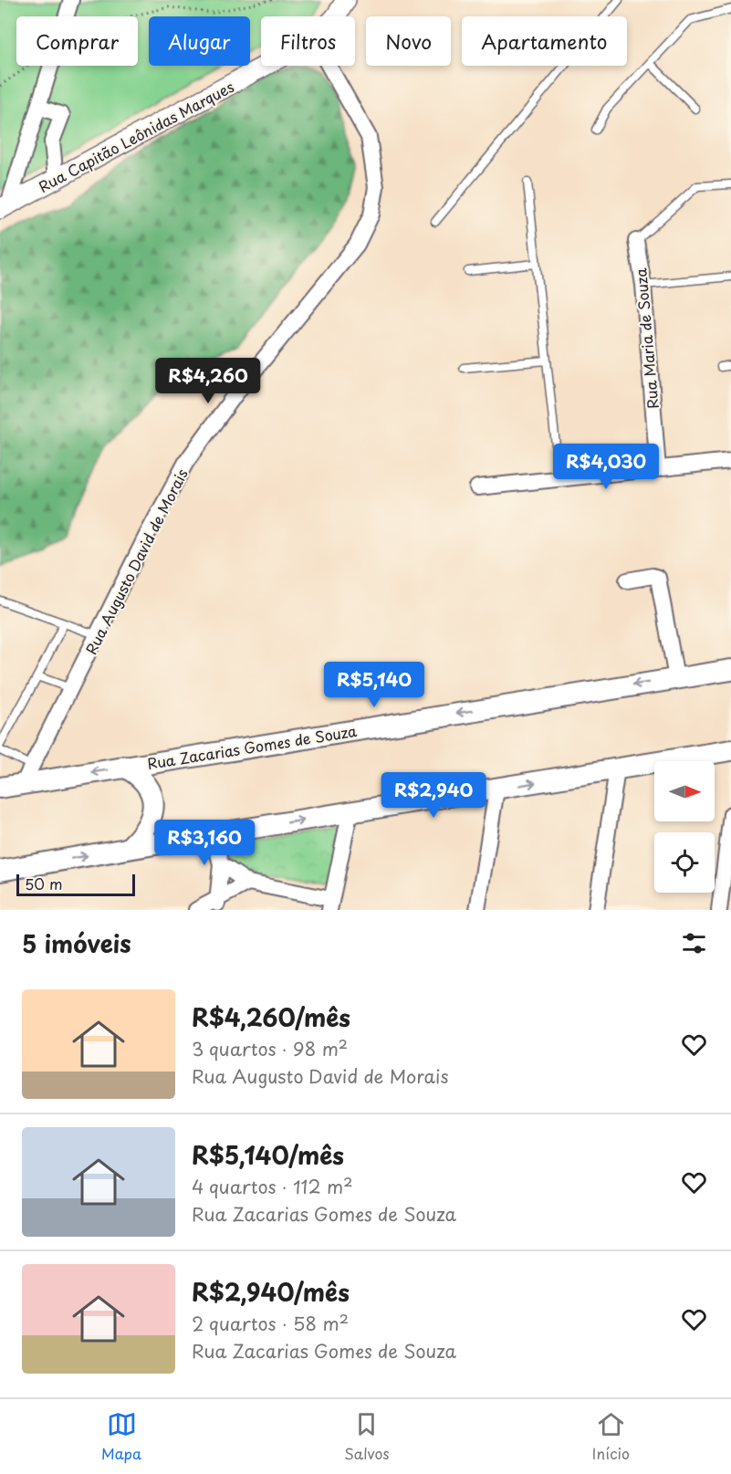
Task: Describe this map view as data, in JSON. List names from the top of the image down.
{
  "streets": {
    "main road": ["Rua Zacarias Gomes de Souza"],
    "street": ["Rua Capitão Leônidas Marques", "Rua Maria de Souza", "Rua Augusto David de Morais"]
  },
  "crossings": [
    ["Rua Augusto David de Morais", "Rua Zacarias Gomes de Souza"]
  ],
  "scale_bar": "50 m",
  "north": "right",
  "page": {
    "chip": [
      "Comprar",
      "Alugar",
      "Filtros",
      "Novo",
      "Apartamento"
    ],
    "price": [
      "R$4,260",
      "R$4,030",
      "R$5,140",
      "R$2,940",
      "R$3,160"
    ],
    "scale": "50 m",
    "heading": "5 imóveis",
    "list": [
      {
        "name": "R$4,260/mês",
        "note": "3 quartos · 98 m² · Rua Augusto David de Morais"
      },
      {
        "name": "R$5,140/mês",
        "note": "4 quartos · 112 m² · Rua Zacarias Gomes de Souza"
      },
      {
        "name": "R$2,940/mês",
        "note": "2 quartos · 58 m² · Rua Zacarias Gomes de Souza"
      }
    ],
    "tabs": ["Mapa", "Salvos", "Início"]
  }
}
